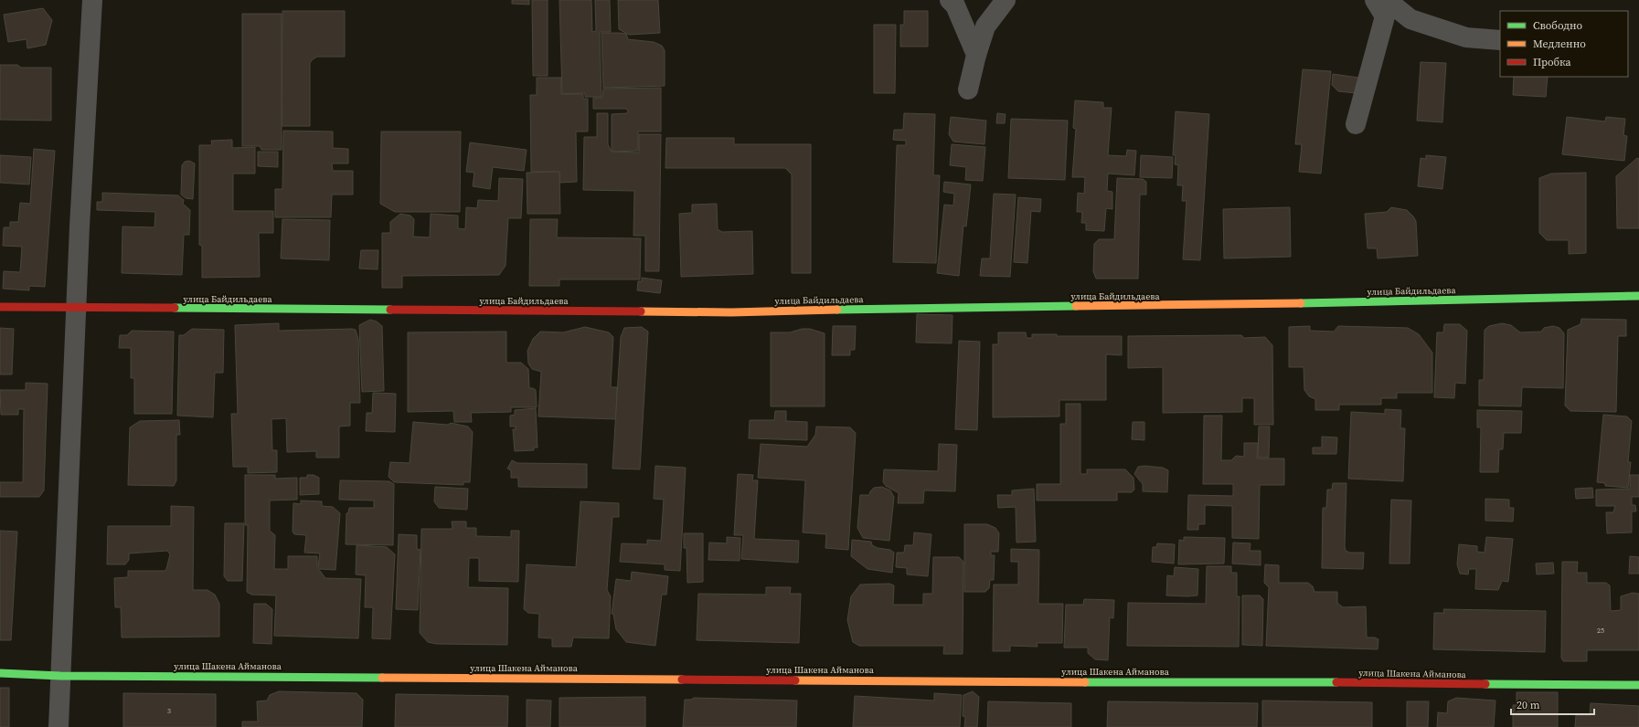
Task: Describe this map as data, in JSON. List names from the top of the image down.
{
  "streets": {
    "street": ["улица Байдильдаева", "улица Шакена Айманова"]
  },
  "house_numbers": ["25", "3"],
  "legend": ["Свободно", "Медленно", "Пробка"],
  "scale_bar": "20 m"
}
